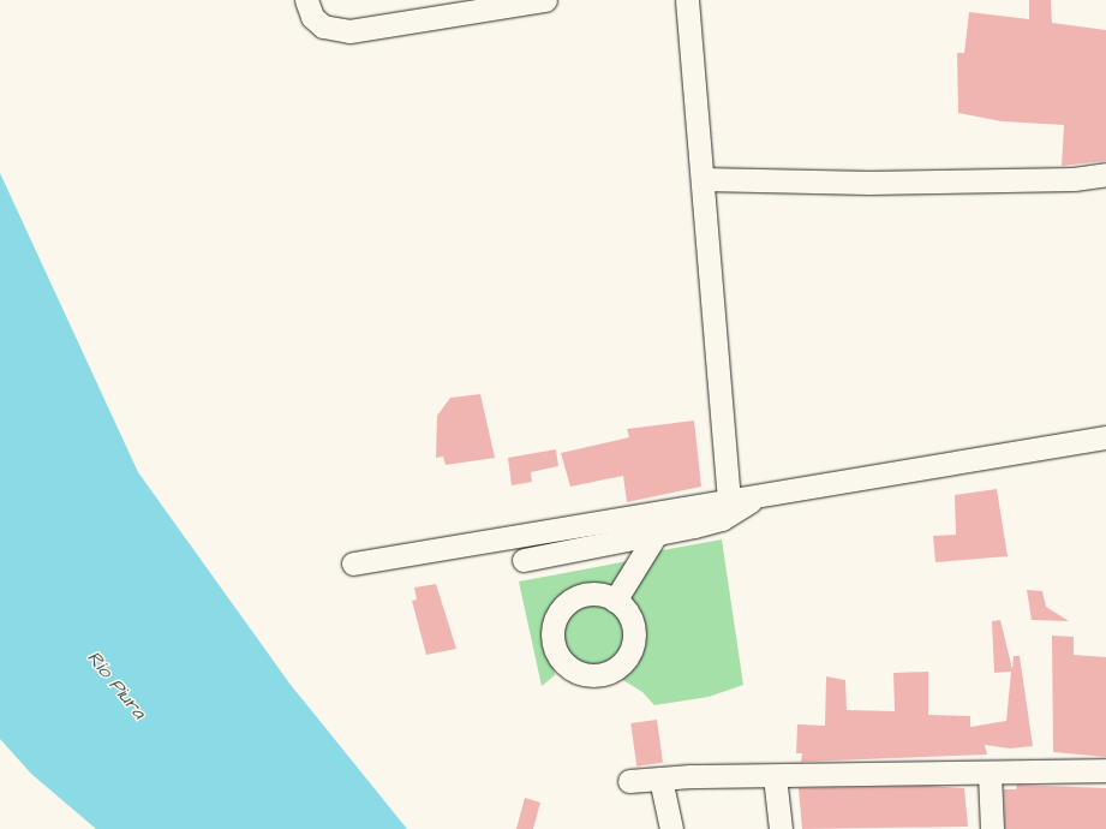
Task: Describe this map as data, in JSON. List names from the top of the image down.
{
  "water": ["Río Piura"]
}
